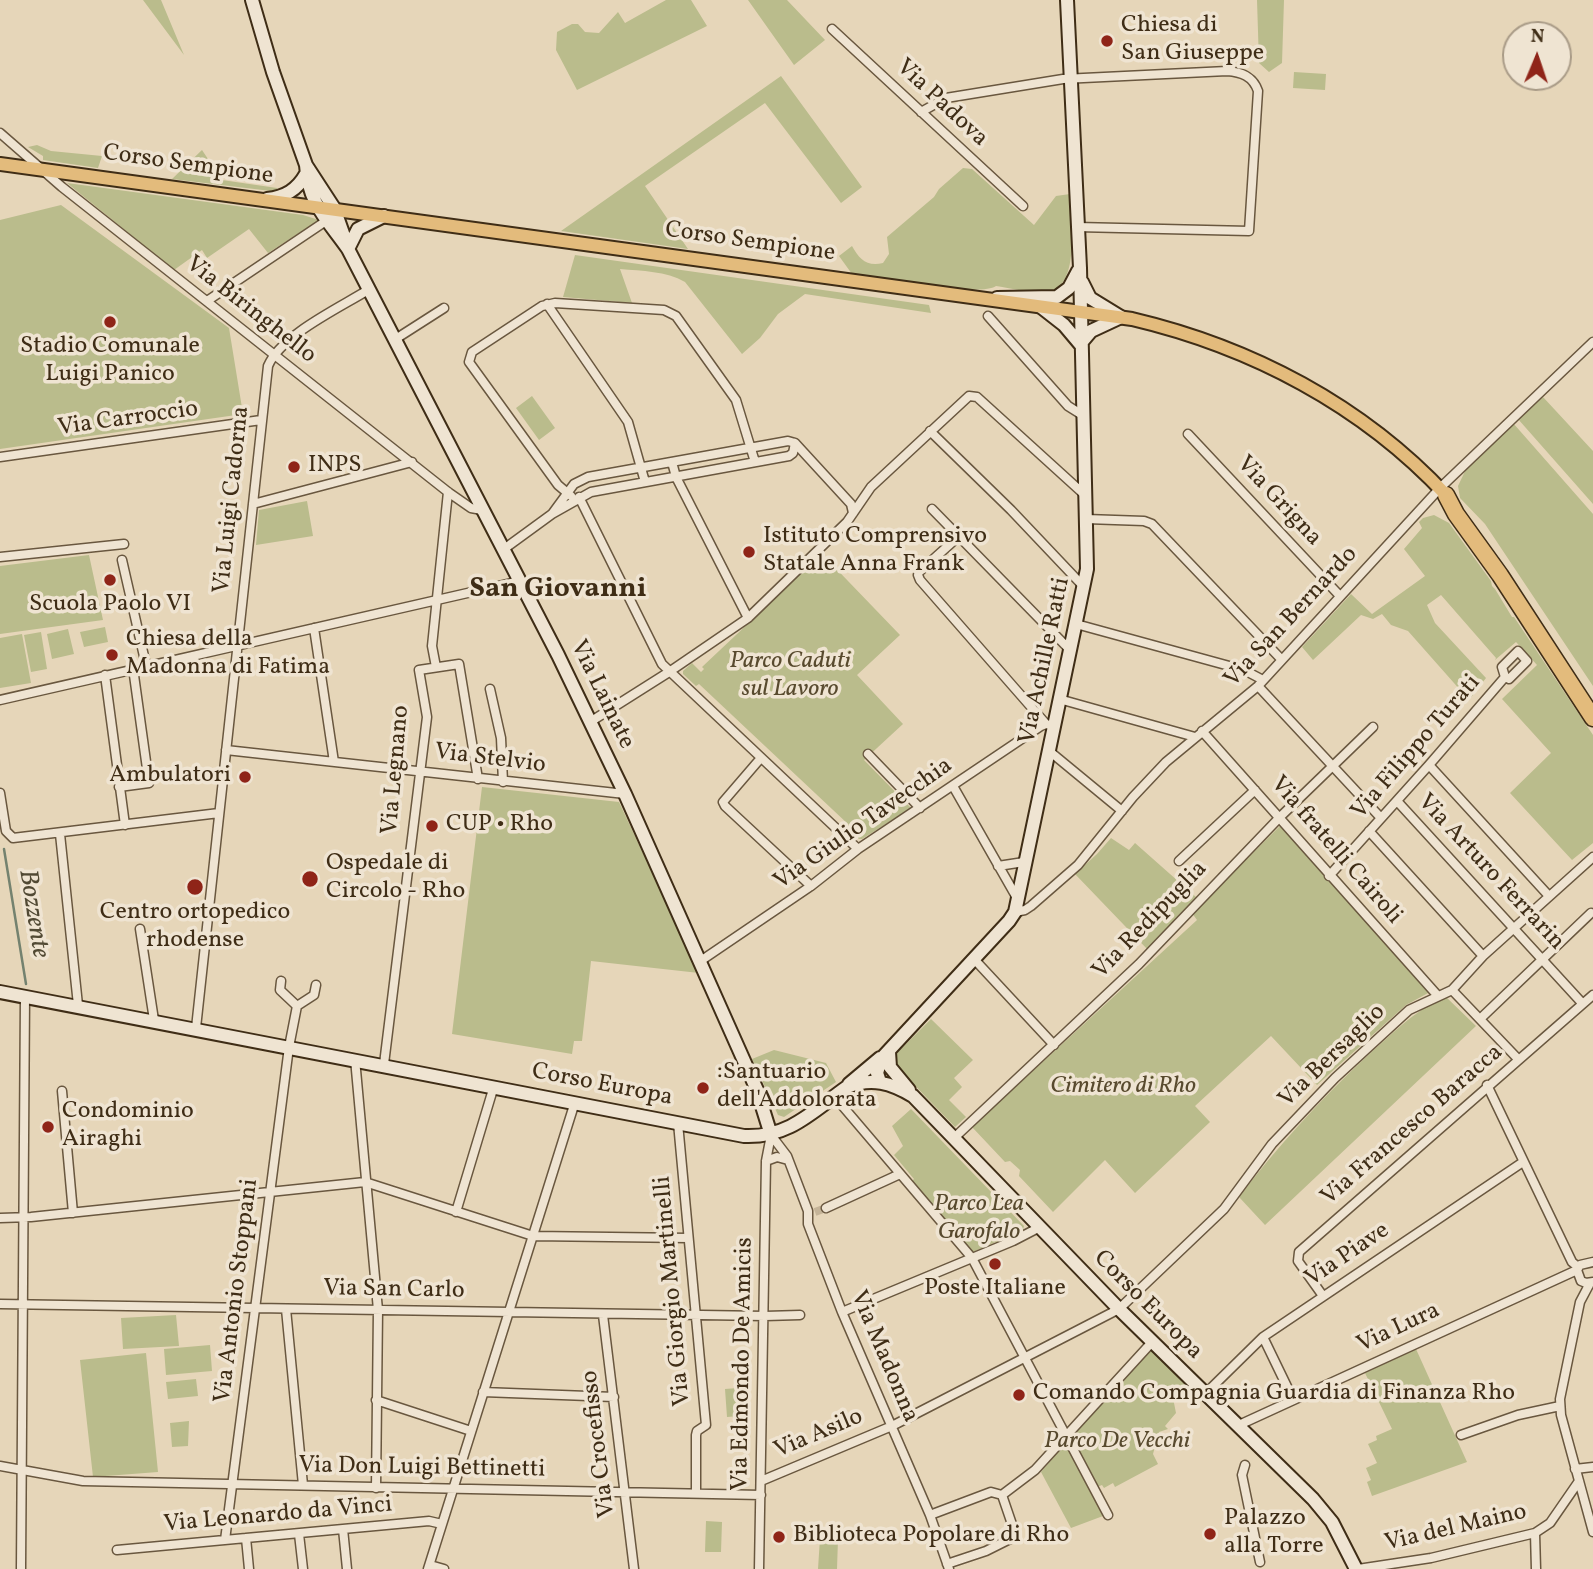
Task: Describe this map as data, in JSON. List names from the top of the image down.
{
  "streets": {
    "highway": ["Corso Sempione"],
    "street": [
      "Via Padova",
      "Via Biringhello",
      "Via Carroccio",
      "Via Luigi Cadorna",
      "Via Grigna",
      "Via San Bernardo",
      "Via Achille Ratti",
      "Via Lainate",
      "Via Filippo Turati",
      "Via Stelvio",
      "Via Legnano",
      "Via Giulio Tavecchia",
      "Via fratelli Cairoli",
      "Via Arturo Ferrarin",
      "Via Redipuglia",
      "Via Bersaglio",
      "Corso Europa",
      "Via Francesco Baracca",
      "Via Piave",
      "Via Antonio Stoppani",
      "Via San Carlo",
      "Via Giorgio Martinelli",
      "Via Lura",
      "Via Madonna",
      "Via Edmondo De Amicis",
      "Via Asilo",
      "Via Crocefisso",
      "Via Don Luigi Bettinetti",
      "Via Leonardo da Vinci",
      "Via del Maino"
    ]
  },
  "crossings": [
    ["Corso Sempione", "Via Biringhello"],
    ["Corso Sempione", "Via San Bernardo"],
    ["Corso Sempione", "Via Achille Ratti"],
    ["Corso Sempione", "Via Lainate"],
    ["Via Biringhello", "Via Luigi Cadorna"],
    ["Via Biringhello", "Via Lainate"],
    ["Via Carroccio", "Via Luigi Cadorna"],
    ["Via Luigi Cadorna", "Via Stelvio"],
    ["Via Luigi Cadorna", "Corso Europa"],
    ["Via Grigna", "Via San Bernardo"],
    ["Via San Bernardo", "Via Achille Ratti"],
    ["Via San Bernardo", "Via fratelli Cairoli"],
    ["Via Achille Ratti", "Via Giulio Tavecchia"],
    ["Via Achille Ratti", "Corso Europa"],
    ["Via Lainate", "Via Stelvio"],
    ["Via Lainate", "Via Giulio Tavecchia"],
    ["Via Lainate", "Corso Europa"],
    ["Via Lainate", "Via Madonna"],
    ["Via Lainate", "Via Edmondo De Amicis"],
    ["Via Filippo Turati", "Via fratelli Cairoli"],
    ["Via Filippo Turati", "Via Arturo Ferrarin"],
    ["Via Stelvio", "Via Legnano"],
    ["Via Legnano", "Corso Europa"],
    ["Via fratelli Cairoli", "Via Redipuglia"],
    ["Via fratelli Cairoli", "Via Bersaglio"],
    ["Via Arturo Ferrarin", "Via Bersaglio"],
    ["Via Arturo Ferrarin", "Via Francesco Baracca"],
    ["Via Redipuglia", "Corso Europa"],
    ["Via Bersaglio", "Corso Europa"],
    ["Via Bersaglio", "Via Asilo"],
    ["Corso Europa", "Via Piave"],
    ["Corso Europa", "Via Antonio Stoppani"],
    ["Corso Europa", "Via Giorgio Martinelli"],
    ["Corso Europa", "Via Lura"],
    ["Corso Europa", "Via Madonna"],
    ["Corso Europa", "Via Edmondo De Amicis"],
    ["Corso Europa", "Via del Maino"],
    ["Via Francesco Baracca", "Via Piave"],
    ["Via Antonio Stoppani", "Via San Carlo"],
    ["Via Antonio Stoppani", "Via Don Luigi Bettinetti"],
    ["Via Antonio Stoppani", "Via Leonardo da Vinci"],
    ["Via San Carlo", "Via Giorgio Martinelli"],
    ["Via San Carlo", "Via Edmondo De Amicis"],
    ["Via San Carlo", "Via Crocefisso"],
    ["Via Giorgio Martinelli", "Via Don Luigi Bettinetti"],
    ["Via Madonna", "Via Edmondo De Amicis"],
    ["Via Madonna", "Via Asilo"],
    ["Via Edmondo De Amicis", "Via Asilo"],
    ["Via Edmondo De Amicis", "Via Don Luigi Bettinetti"],
    ["Via Crocefisso", "Via Don Luigi Bettinetti"]
  ],
  "districts": ["San Giovanni"],
  "water": ["Bozzente"],
  "parks": [
    "Parco Caduti sul Lavoro",
    "Cimitero di Rho",
    "Parco Lea Garofalo",
    "Parco De Vecchi"
  ],
  "places": [
    "Chiesa di San Giuseppe",
    "Stadio Comunale Luigi Panico",
    "INPS",
    "Istituto Comprensivo Statale Anna Frank",
    "Scuola Paolo VI",
    "Chiesa della Madonna di Fatima",
    "Ambulatori",
    "CUP • Rho",
    "Ospedale di Circolo - Rho",
    "Centro ortopedico rhodense",
    ":Santuario dell'Addolorata",
    "Condominio Airaghi",
    "Poste Italiane",
    "Comando Compagnia Guardia di Finanza Rho",
    "Palazzo alla Torre",
    "Biblioteca Popolare di Rho"
  ],
  "north": "top"
}
